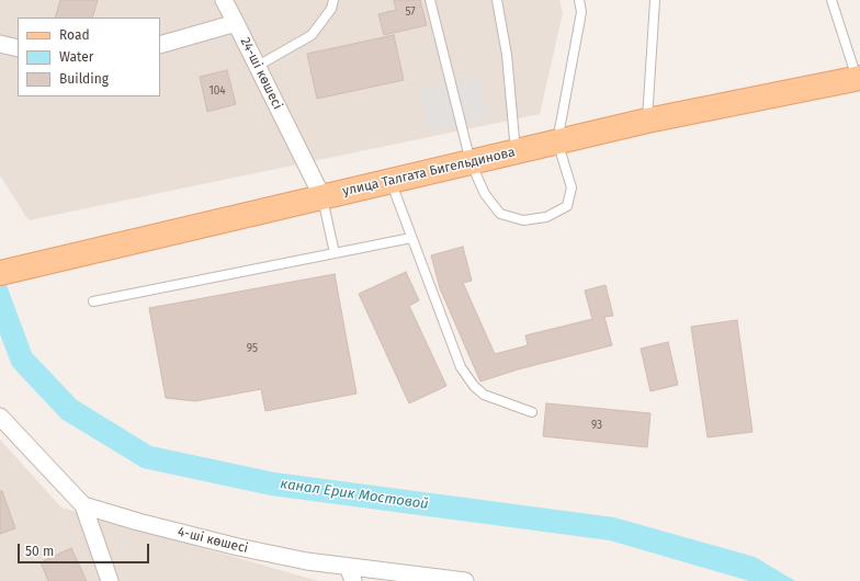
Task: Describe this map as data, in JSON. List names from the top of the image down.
{
  "streets": {
    "main road": ["улица Талгата Бигельдинова"],
    "street": ["24-ші көшесі", "4-ші көшесі"]
  },
  "crossings": [
    ["24-ші көшесі", "улица Талгата Бигельдинова"]
  ],
  "water": ["канал Ерик Мостовой"],
  "house_numbers": [
    "57",
    "104",
    "95",
    "93"
  ],
  "legend": ["Road", "Water", "Building"],
  "scale_bar": "50 m"
}
